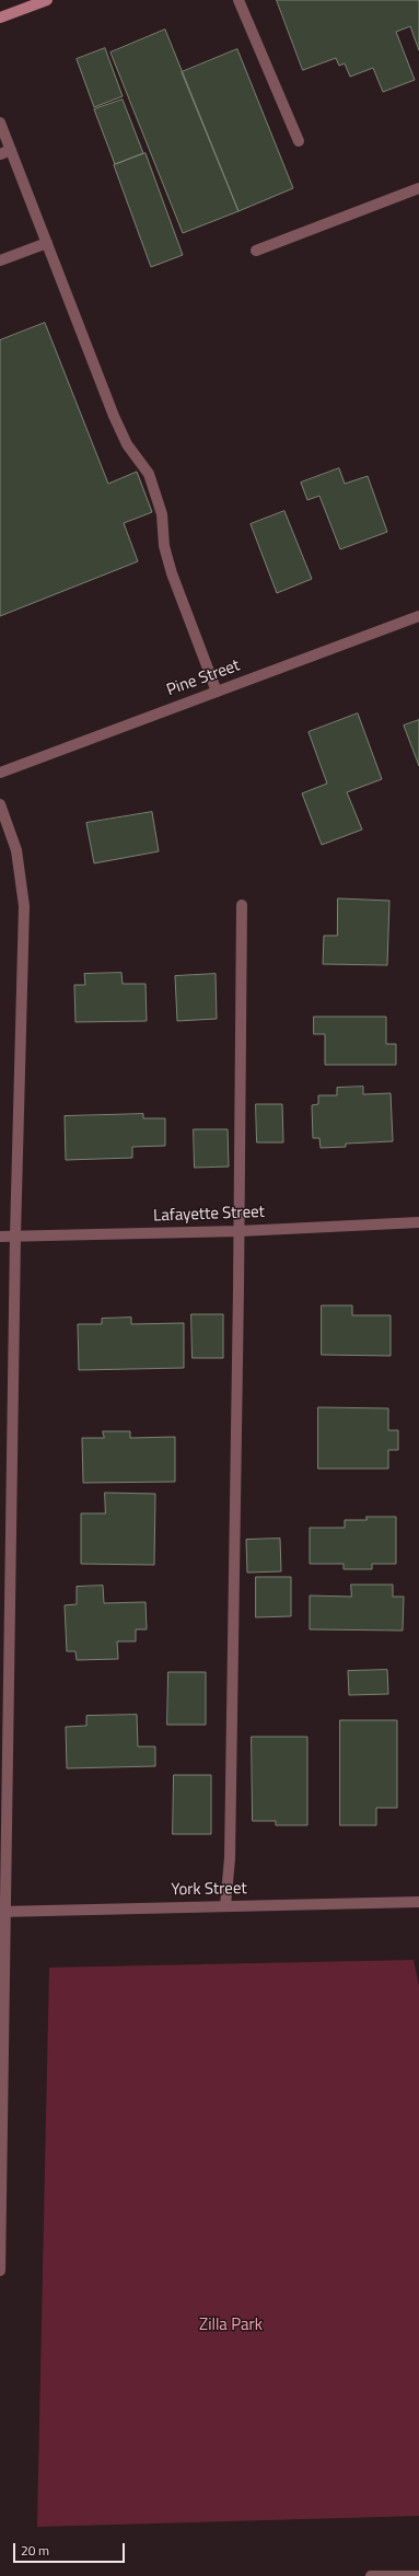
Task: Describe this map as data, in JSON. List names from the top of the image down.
{
  "streets": {
    "street": ["Pine Street", "Lafayette Street", "York Street"]
  },
  "parks": ["Zilla Park"],
  "scale_bar": "20 m"
}
